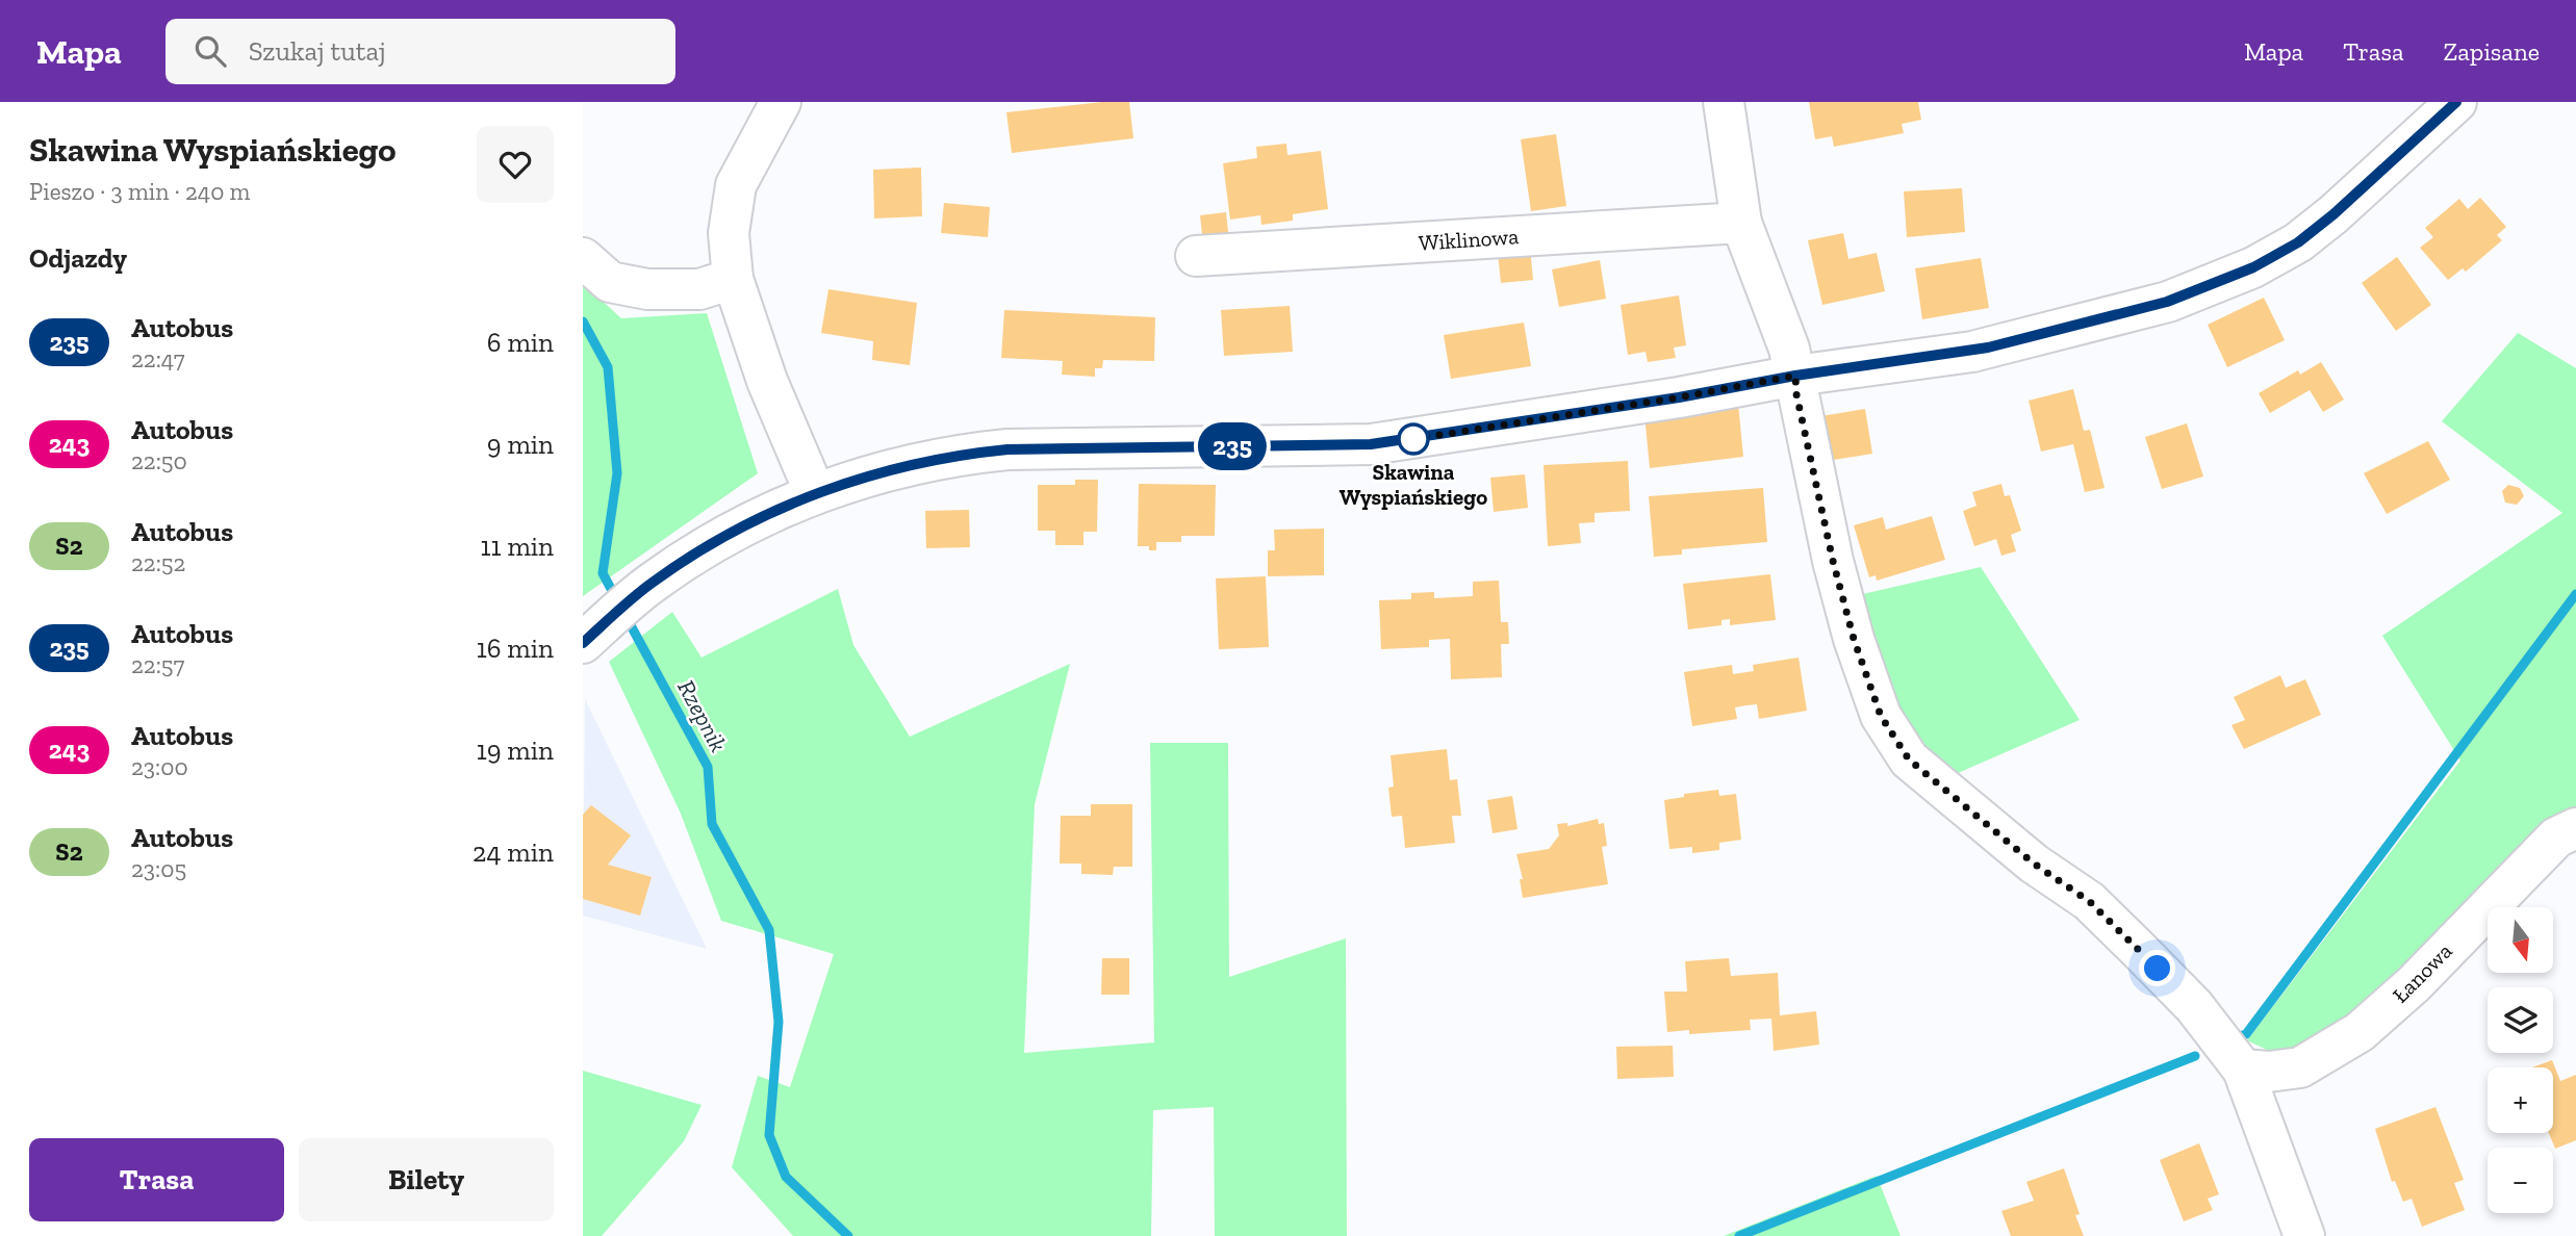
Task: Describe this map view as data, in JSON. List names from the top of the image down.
{
  "streets": {
    "street": ["Wiklinowa", "Łanowa"]
  },
  "water": ["Rzepnik"],
  "places": ["Skawina Wyspiańskiego"],
  "lines": ["bus line 235"],
  "north": "bottom",
  "page": {
    "header": "Mapa",
    "search": "Szukaj tutaj",
    "nav": ["Mapa", "Trasa", "Zapisane"],
    "heading": [
      ["Skawina Wyspiańskiego", "Pieszo · 3 min · 240 m"],
      "Odjazdy"
    ],
    "on_map": "235",
    "list": [
      {
        "mark": "235",
        "name": "Autobus",
        "note": "22:47",
        "value": "6 min"
      },
      {
        "mark": "243",
        "name": "Autobus",
        "note": "22:50",
        "value": "9 min"
      },
      {
        "mark": "S2",
        "name": "Autobus",
        "note": "22:52",
        "value": "11 min"
      },
      {
        "mark": "235",
        "name": "Autobus",
        "note": "22:57",
        "value": "16 min"
      },
      {
        "mark": "243",
        "name": "Autobus",
        "note": "23:00",
        "value": "19 min"
      },
      {
        "mark": "S2",
        "name": "Autobus",
        "note": "23:05",
        "value": "24 min"
      }
    ],
    "map_buttons": ["+", "−"],
    "buttons": ["Trasa", "Bilety"]
  }
}
